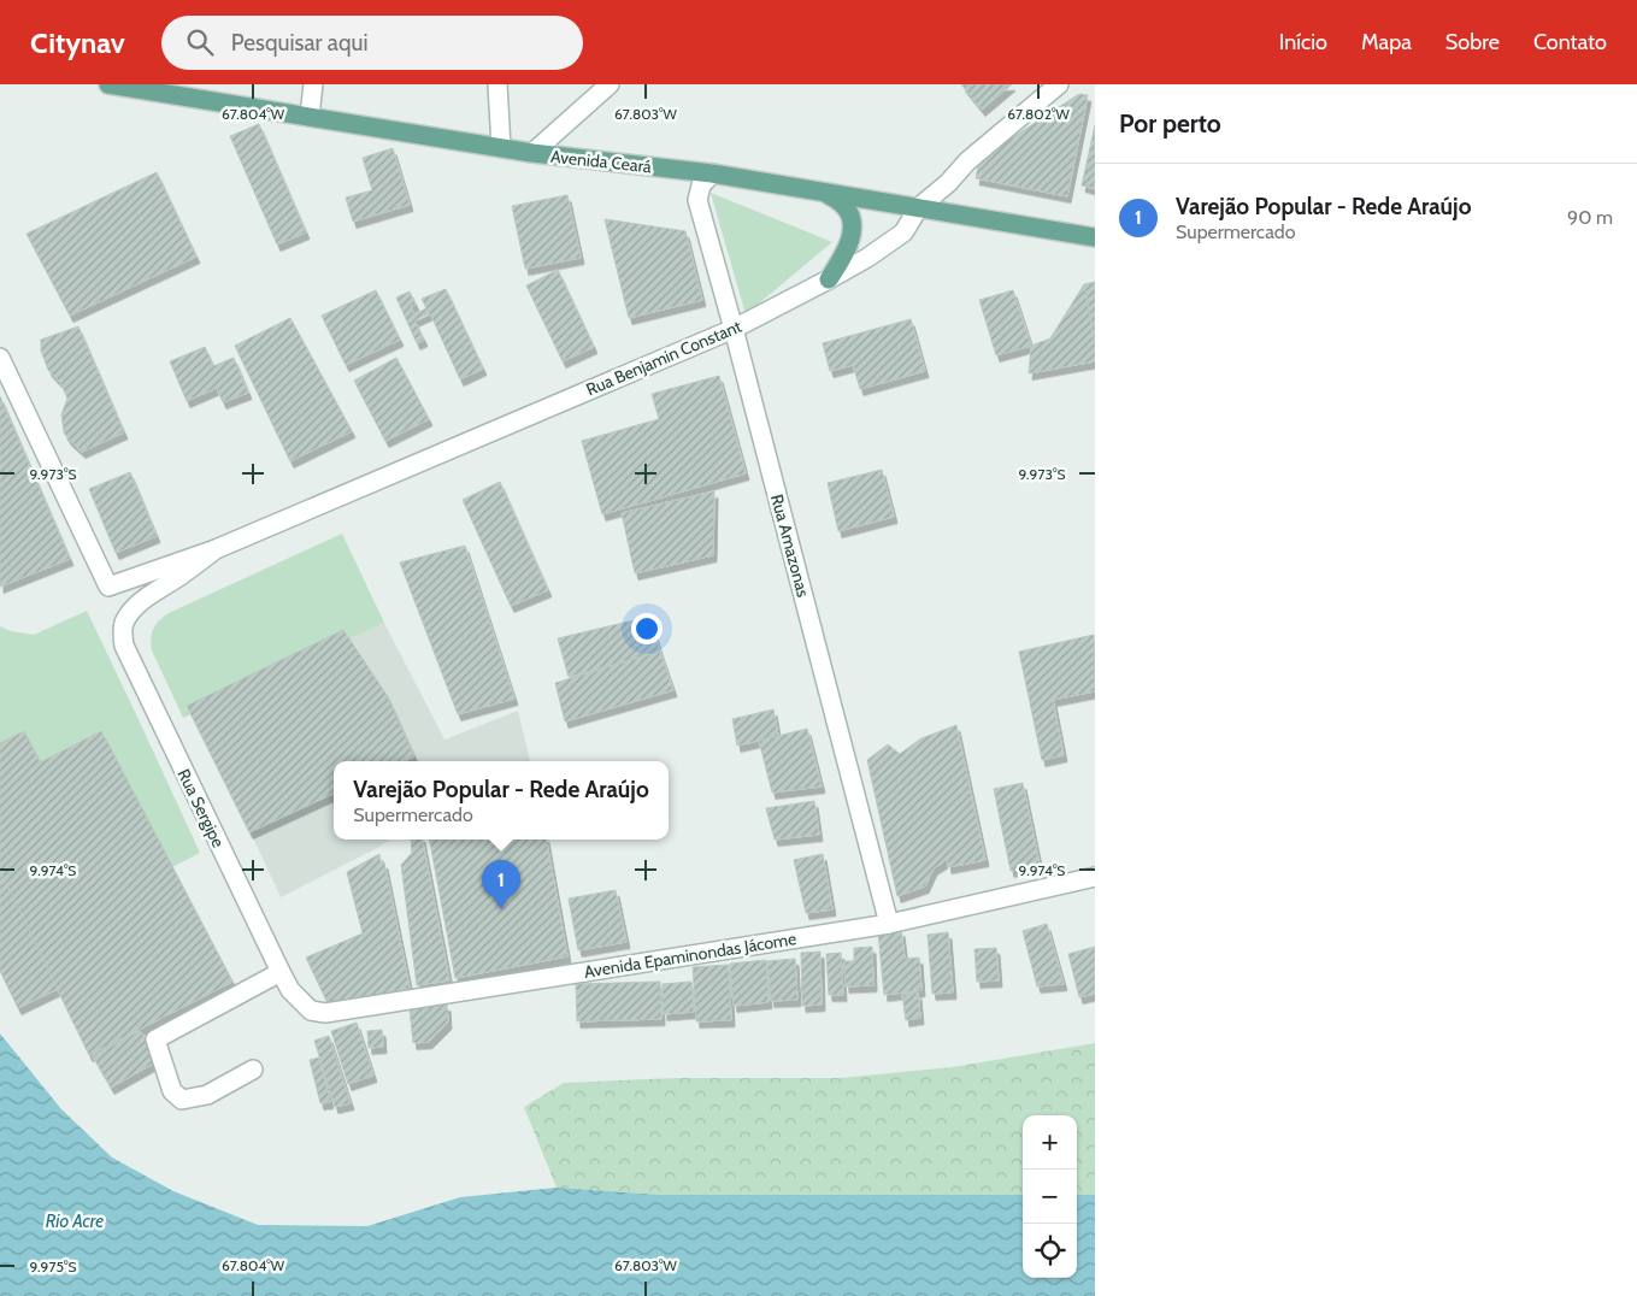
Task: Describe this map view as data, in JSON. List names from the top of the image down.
{
  "streets": {
    "main road": ["Avenida Ceará"],
    "street": [
      "Rua Benjamin Constant",
      "Rua Amazonas",
      "Rua Sergipe",
      "Avenida Epaminondas Jácome"
    ]
  },
  "crossings": [
    ["Avenida Ceará", "Rua Benjamin Constant"],
    ["Avenida Ceará", "Rua Amazonas"],
    ["Rua Benjamin Constant", "Rua Amazonas"],
    ["Rua Benjamin Constant", "Rua Sergipe"],
    ["Rua Amazonas", "Avenida Epaminondas Jácome"],
    ["Rua Sergipe", "Avenida Epaminondas Jácome"]
  ],
  "water": ["Rio Acre"],
  "page": {
    "header": "Citynav",
    "search": "Pesquisar aqui",
    "nav": [
      "Início",
      "Mapa",
      "Sobre",
      "Contato"
    ],
    "heading": "Por perto",
    "list": [
      {
        "mark": "1",
        "name": "Varejão Popular - Rede Araújo",
        "note": "Supermercado",
        "value": "90 m"
      }
    ],
    "popup": ["Varejão Popular - Rede Araújo", "Supermercado"],
    "pins": "1",
    "map_buttons": ["+", "−"]
  },
  "coordinates": [
    "67.804°W",
    "67.803°W",
    "67.802°W",
    "9.973°S",
    "9.974°S",
    "9.975°S"
  ]
}
